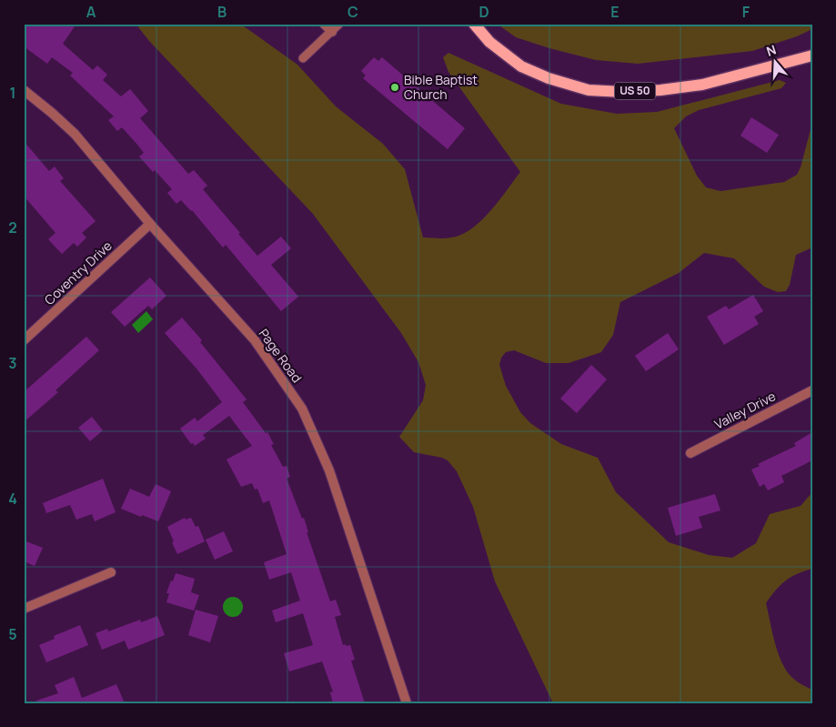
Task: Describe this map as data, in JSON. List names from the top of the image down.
{
  "streets": {
    "main road": ["US 50"],
    "street": ["Coventry Drive", "Page Road", "Valley Drive"]
  },
  "crossings": [
    ["Coventry Drive", "Page Road"]
  ],
  "places": ["Bible Baptist Church"],
  "north": "top",
  "grid": {
    "columns": [
      "A",
      "B",
      "C",
      "D",
      "E",
      "F"
    ],
    "rows": [
      "1",
      "2",
      "3",
      "4",
      "5"
    ]
  }
}
